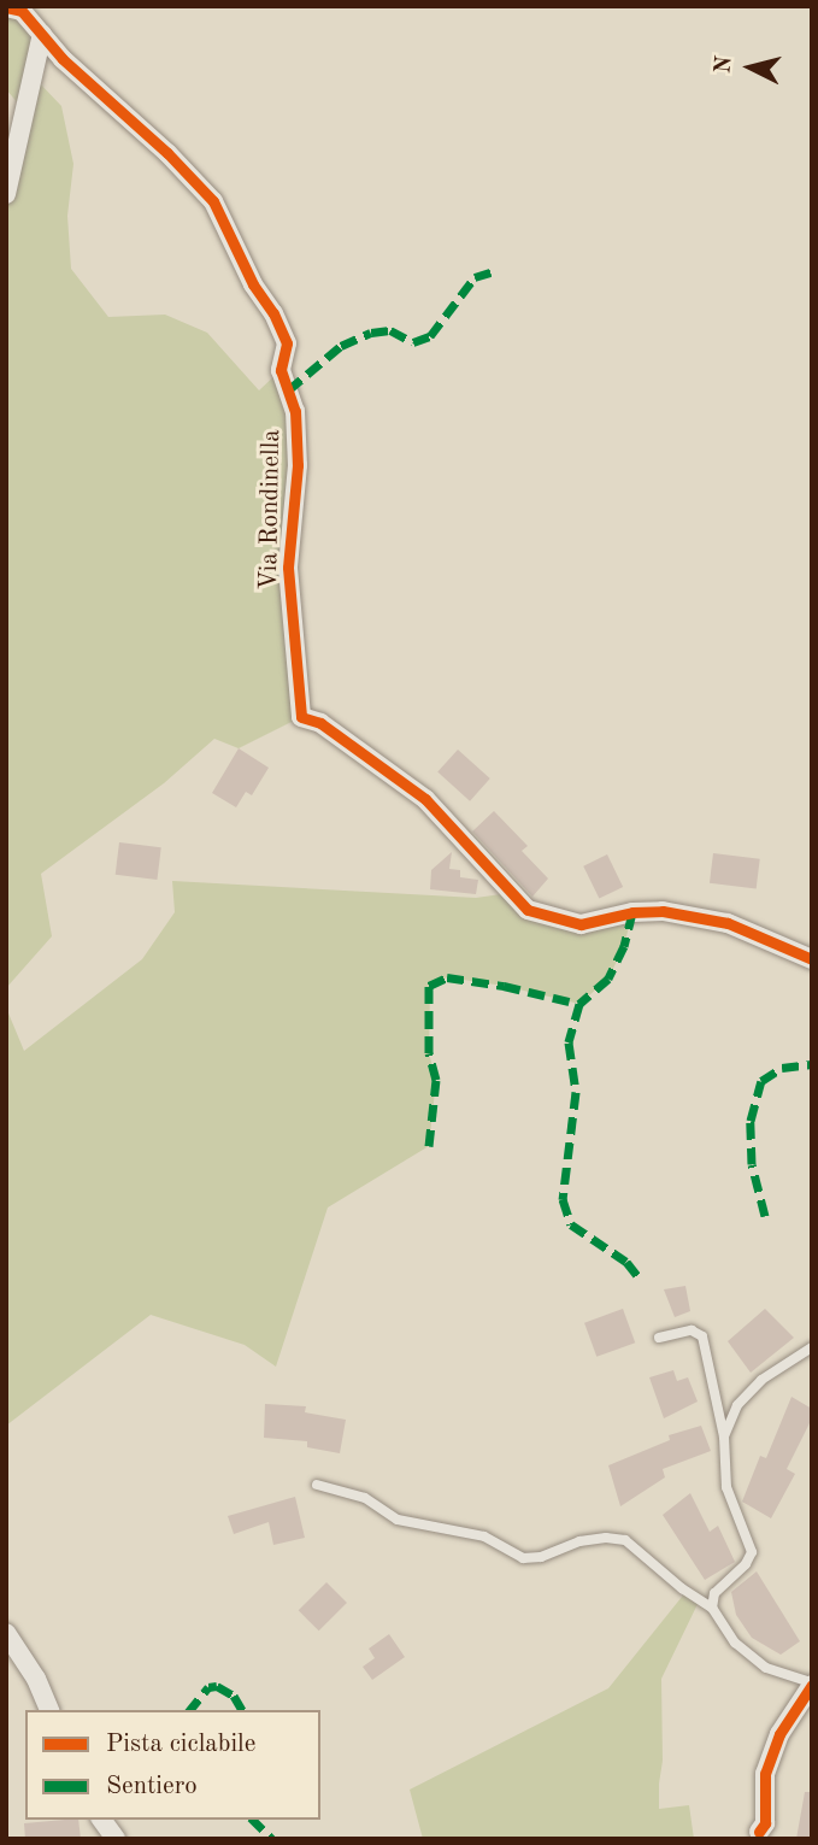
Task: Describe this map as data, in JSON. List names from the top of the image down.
{
  "streets": {
    "street": ["Via Rondinella"]
  },
  "legend": ["Pista ciclabile", "Sentiero"],
  "north": "left"
}
